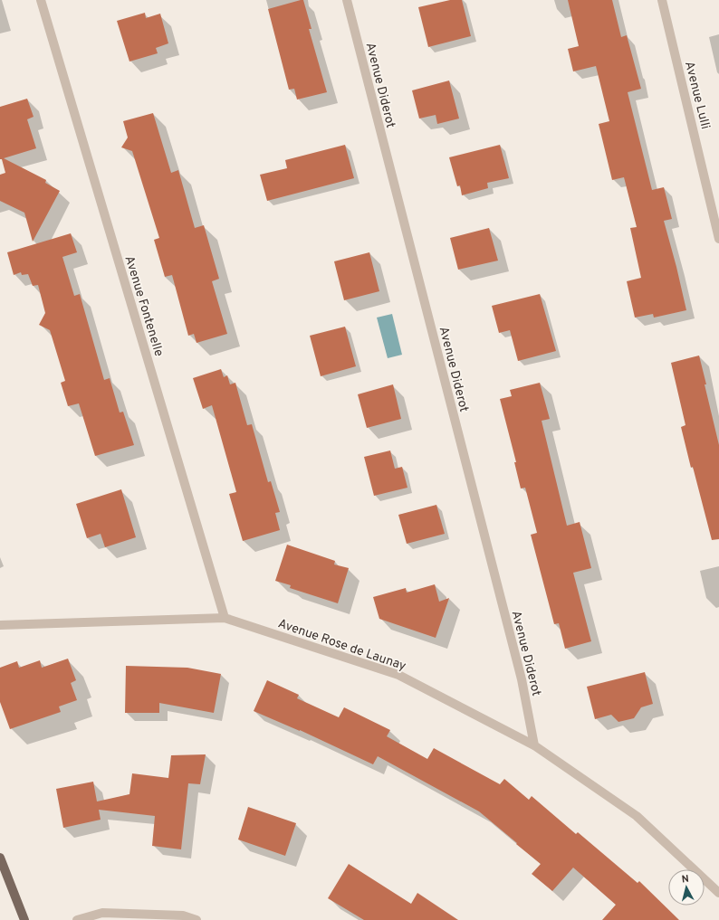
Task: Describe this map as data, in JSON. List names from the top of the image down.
{
  "streets": {
    "street": [
      "Avenue Diderot",
      "Avenue Lulli",
      "Avenue Fontenelle",
      "Avenue Rose de Launay"
    ]
  },
  "crossings": [
    ["Avenue Diderot", "Avenue Rose de Launay"],
    ["Avenue Fontenelle", "Avenue Rose de Launay"]
  ],
  "north": "top"
}
